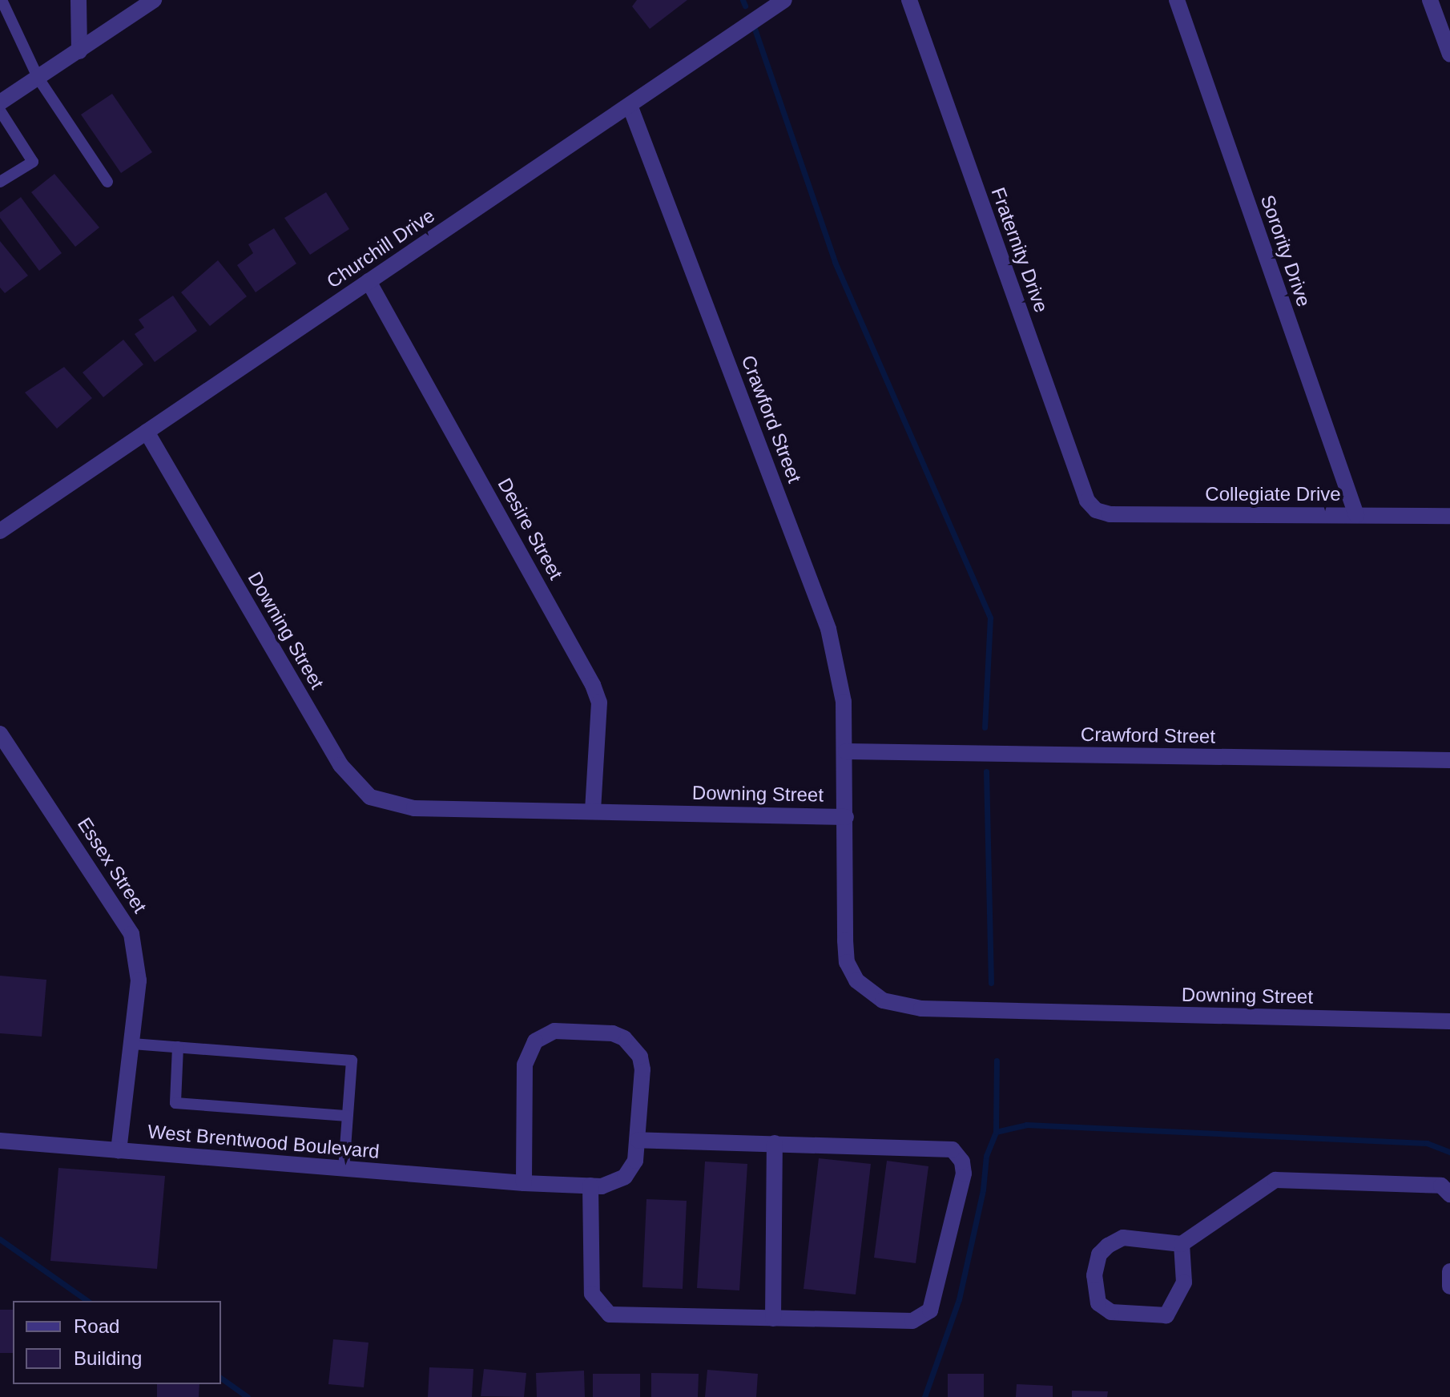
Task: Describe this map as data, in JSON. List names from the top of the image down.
{
  "streets": {
    "street": [
      "Churchill Drive",
      "Fraternity Drive",
      "Sorority Drive",
      "Crawford Street",
      "Collegiate Drive",
      "Desire Street",
      "Downing Street",
      "Essex Street",
      "West Brentwood Boulevard"
    ]
  },
  "crossings": [
    ["Churchill Drive", "Crawford Street"],
    ["Churchill Drive", "Desire Street"],
    ["Churchill Drive", "Downing Street"],
    ["Fraternity Drive", "Collegiate Drive"],
    ["Sorority Drive", "Collegiate Drive"],
    ["Crawford Street", "Downing Street"],
    ["Desire Street", "Downing Street"],
    ["Essex Street", "West Brentwood Boulevard"]
  ],
  "legend": ["Road", "Building"]
}
